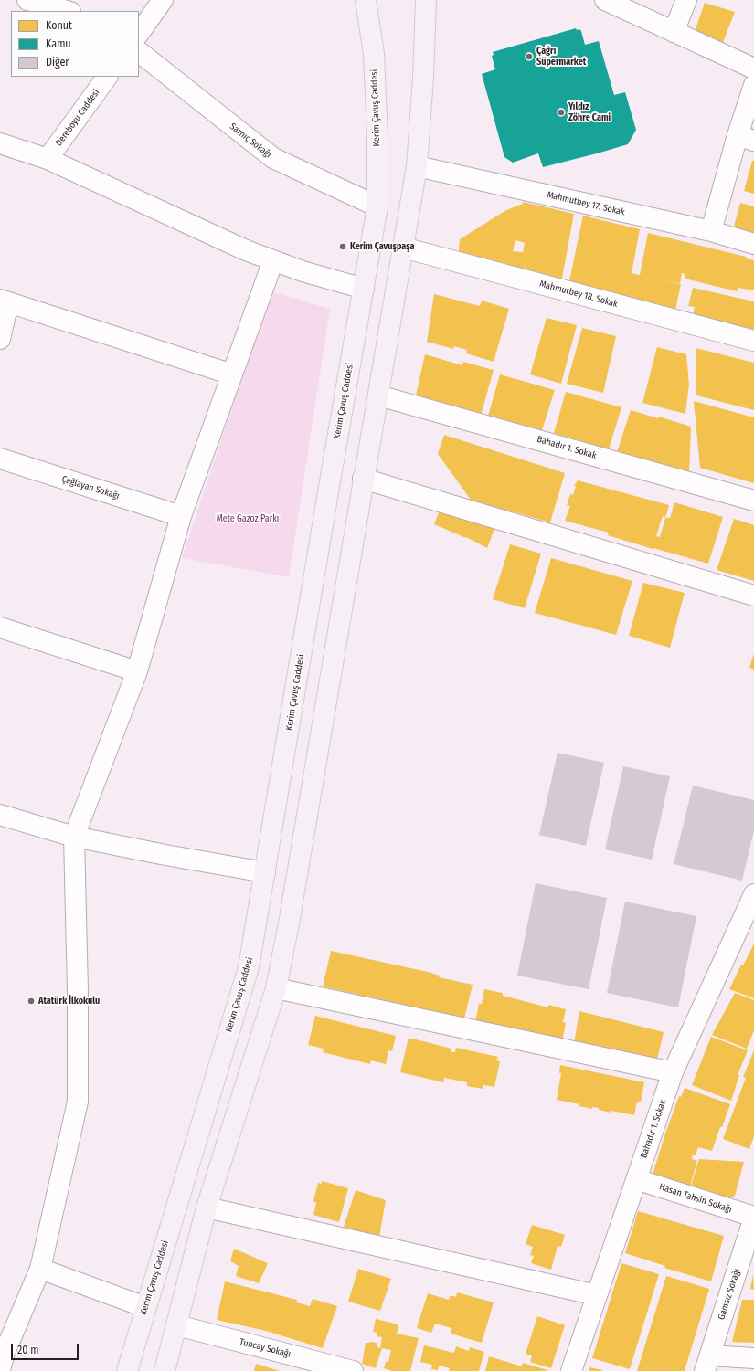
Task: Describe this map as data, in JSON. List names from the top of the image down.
{
  "streets": {
    "main road": ["Kerim Çavuş Caddesi"],
    "street": [
      "Dereboyu Caddesi",
      "Sarnıç Sokağı",
      "Mahmutbey 17. Sokak",
      "Mahmutbey 18. Sokak",
      "Bahadır 1. Sokak",
      "Çağlayan Sokağı",
      "Hasan Tahsin Sokağı",
      "Gamsız Sokağı",
      "Tuncay Sokağı"
    ]
  },
  "crossings": [
    ["Kerim Çavuş Caddesi", "Sarnıç Sokağı"],
    ["Bahadır 1. Sokak", "Hasan Tahsin Sokağı"],
    ["Hasan Tahsin Sokağı", "Gamsız Sokağı"]
  ],
  "parks": ["Mete Gazoz Parkı"],
  "places": [
    "Çağrı Süpermarket",
    "Yıldız Zöhre Cami",
    "Kerim Çavuşpaşa",
    "Atatürk İlkokulu"
  ],
  "legend": ["Konut", "Kamu", "Diğer"],
  "scale_bar": "20 m"
}
